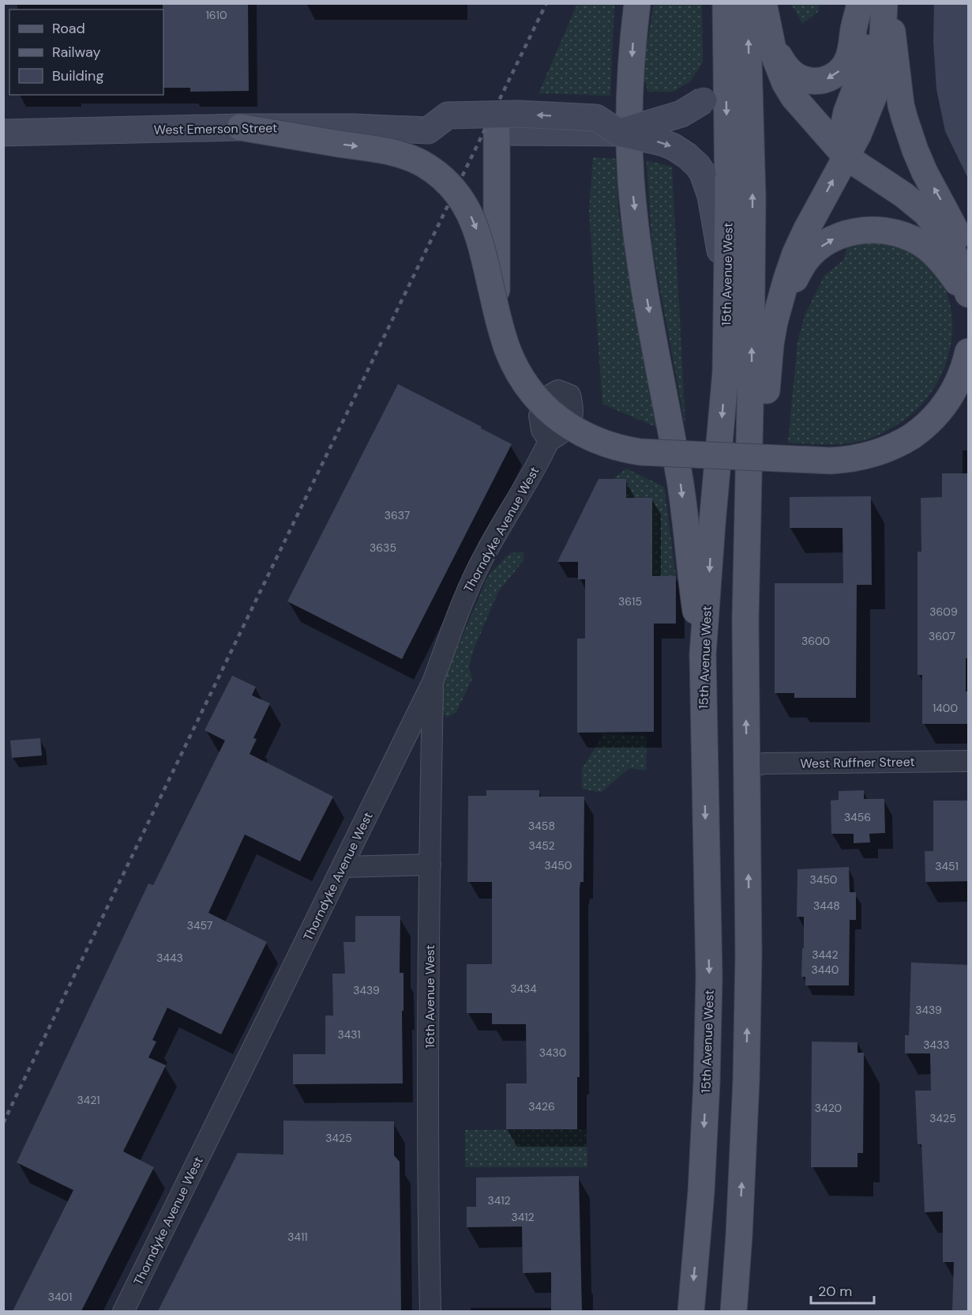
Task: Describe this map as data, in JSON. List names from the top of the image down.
{
  "streets": {
    "main road": ["West Emerson Street", "15th Avenue West"],
    "street": ["Thorndyke Avenue West", "West Ruffner Street", "16th Avenue West"]
  },
  "crossings": [
    ["West Emerson Street", "15th Avenue West"],
    ["15th Avenue West", "West Ruffner Street"],
    ["Thorndyke Avenue West", "16th Avenue West"]
  ],
  "house_numbers": [
    "1610",
    "3637",
    "3635",
    "3615",
    "3609",
    "3607",
    "3600",
    "1400",
    "3456",
    "3458",
    "3452",
    "3450",
    "3451",
    "3450",
    "3448",
    "3457",
    "3442",
    "3443",
    "3440",
    "3434",
    "3439",
    "3439",
    "3431",
    "3433",
    "3430",
    "3421",
    "3426",
    "3420",
    "3425",
    "3425",
    "3412",
    "3412",
    "3411",
    "3401"
  ],
  "legend": ["Road", "Railway", "Building"],
  "scale_bar": "20 m"
}
